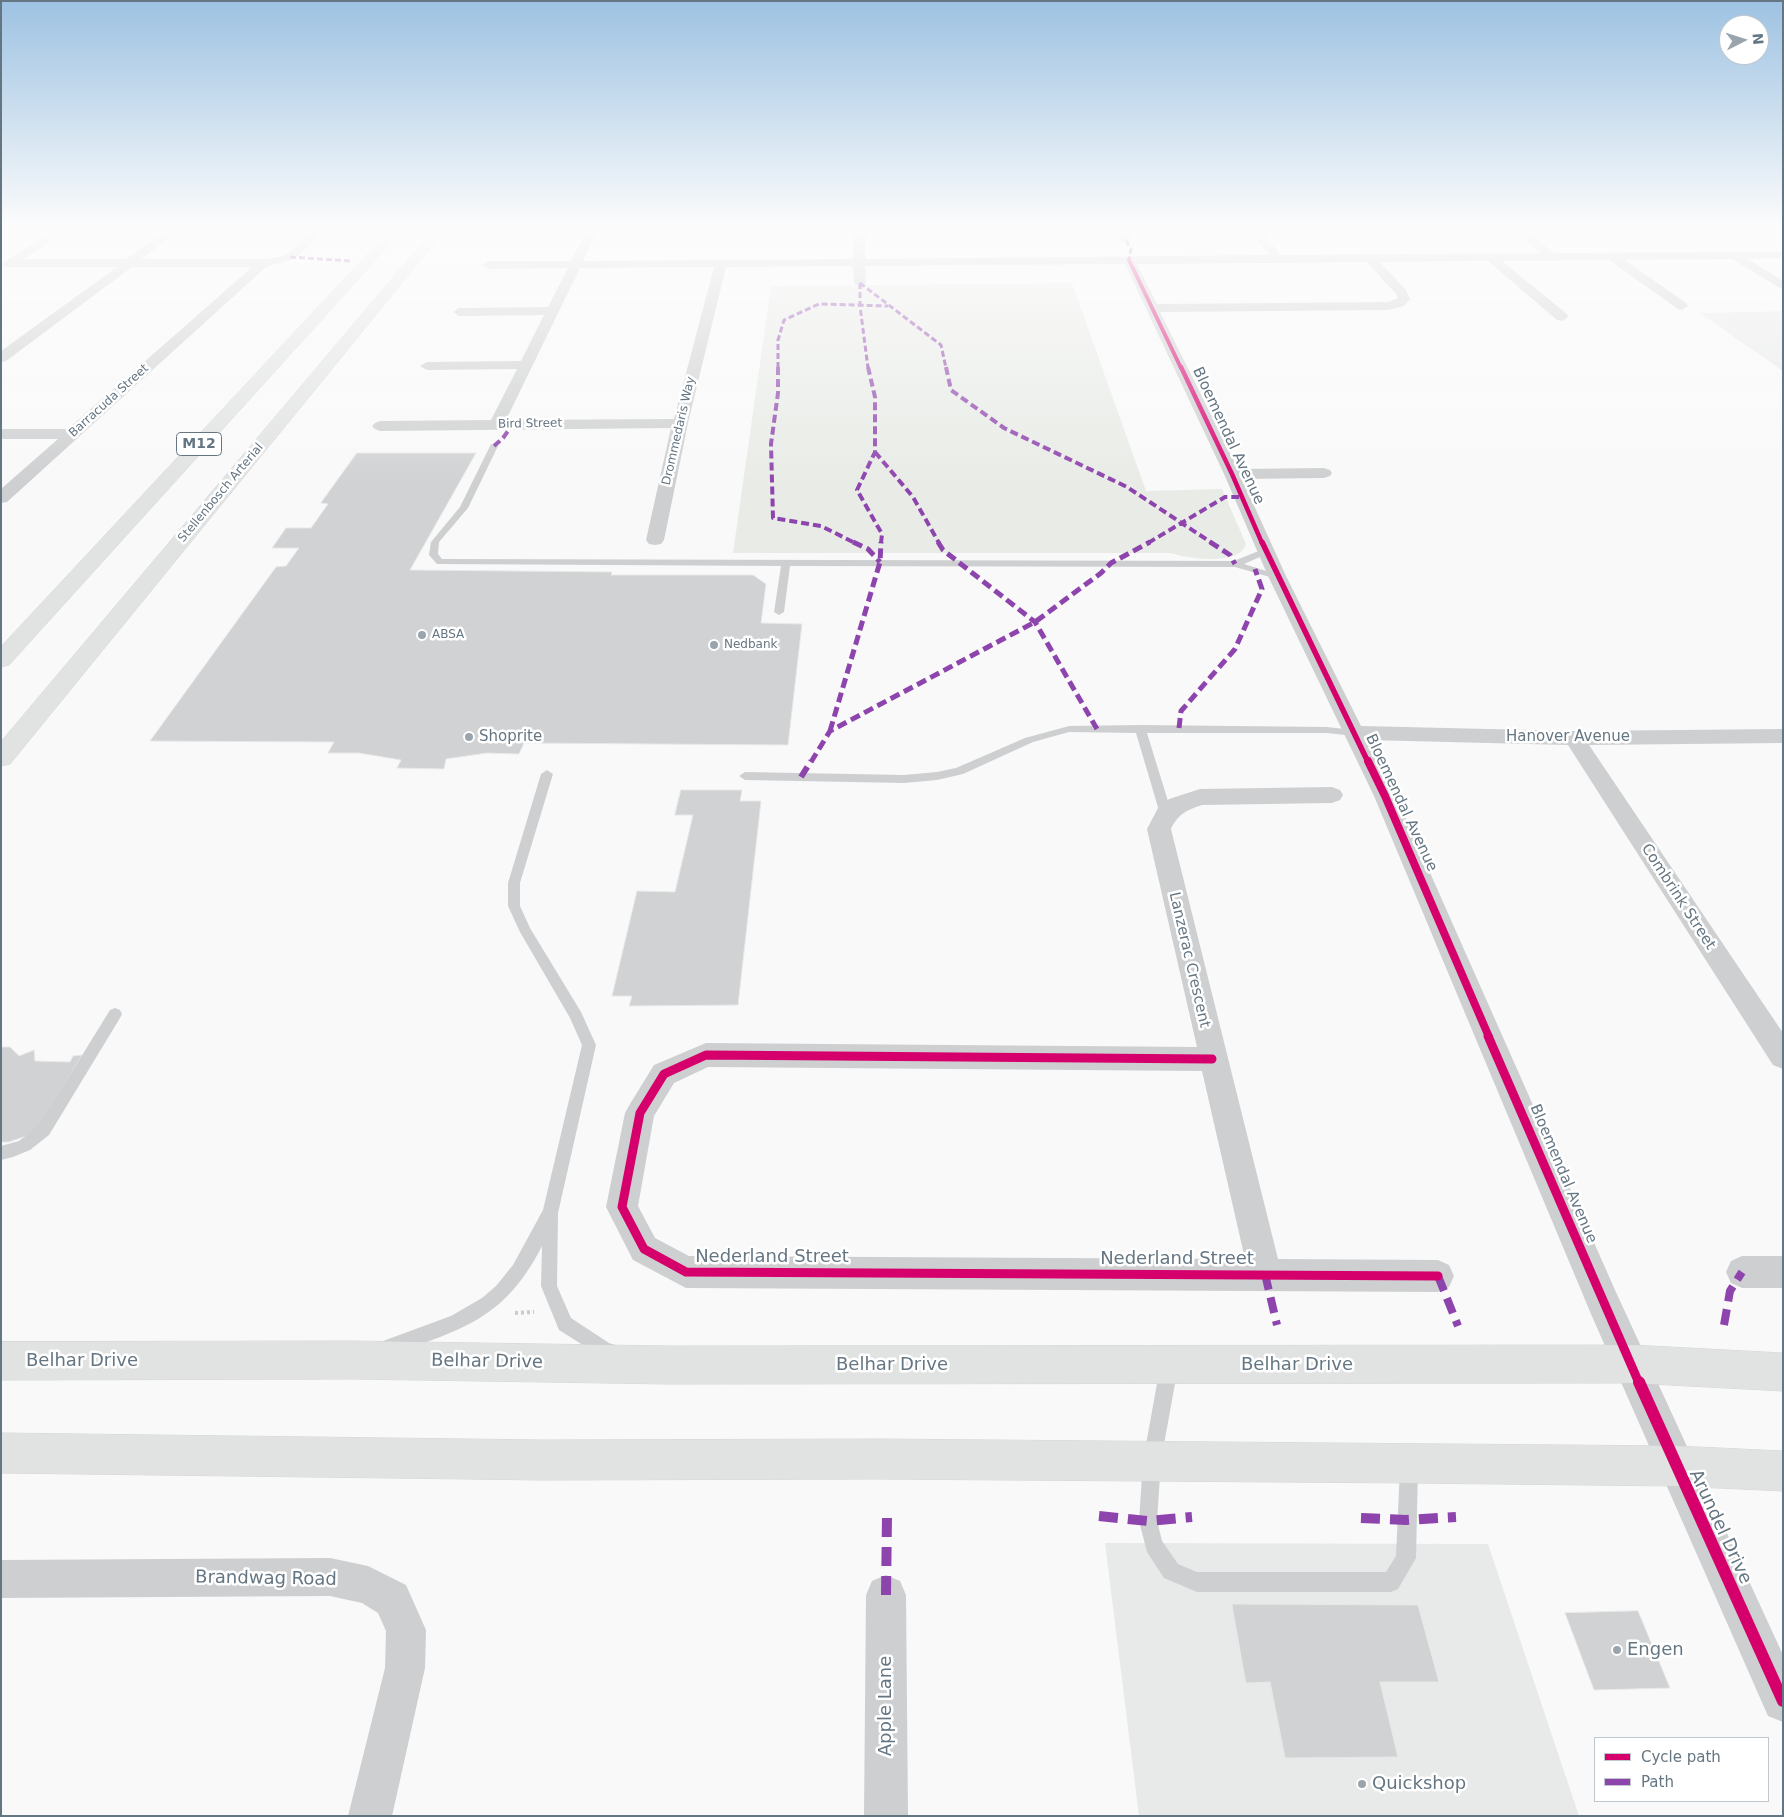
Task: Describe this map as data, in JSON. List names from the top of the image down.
{
  "streets": {
    "main road": ["M12", "Stellenbosch Arterial", "Belhar Drive"],
    "street": [
      "Barracuda Street",
      "Bird Street",
      "Drommedaris Way",
      "Bloemendal Avenue",
      "Hanover Avenue",
      "Combrink Street",
      "Lanzerac Crescent",
      "Nederland Street",
      "Arundel Drive",
      "Brandwag Road",
      "Apple Lane"
    ]
  },
  "crossings": [
    ["Bird Street", "Drommedaris Way"],
    ["Bloemendal Avenue", "Hanover Avenue"],
    ["Bloemendal Avenue", "Belhar Drive"],
    ["Bloemendal Avenue", "Arundel Drive"],
    ["Hanover Avenue", "Combrink Street"],
    ["Lanzerac Crescent", "Nederland Street"],
    ["Belhar Drive", "Arundel Drive"]
  ],
  "places": [
    "ABSA",
    "Nedbank",
    "Shoprite",
    "Engen",
    "Quickshop"
  ],
  "legend": ["Cycle path", "Path"],
  "north": "right"
}
